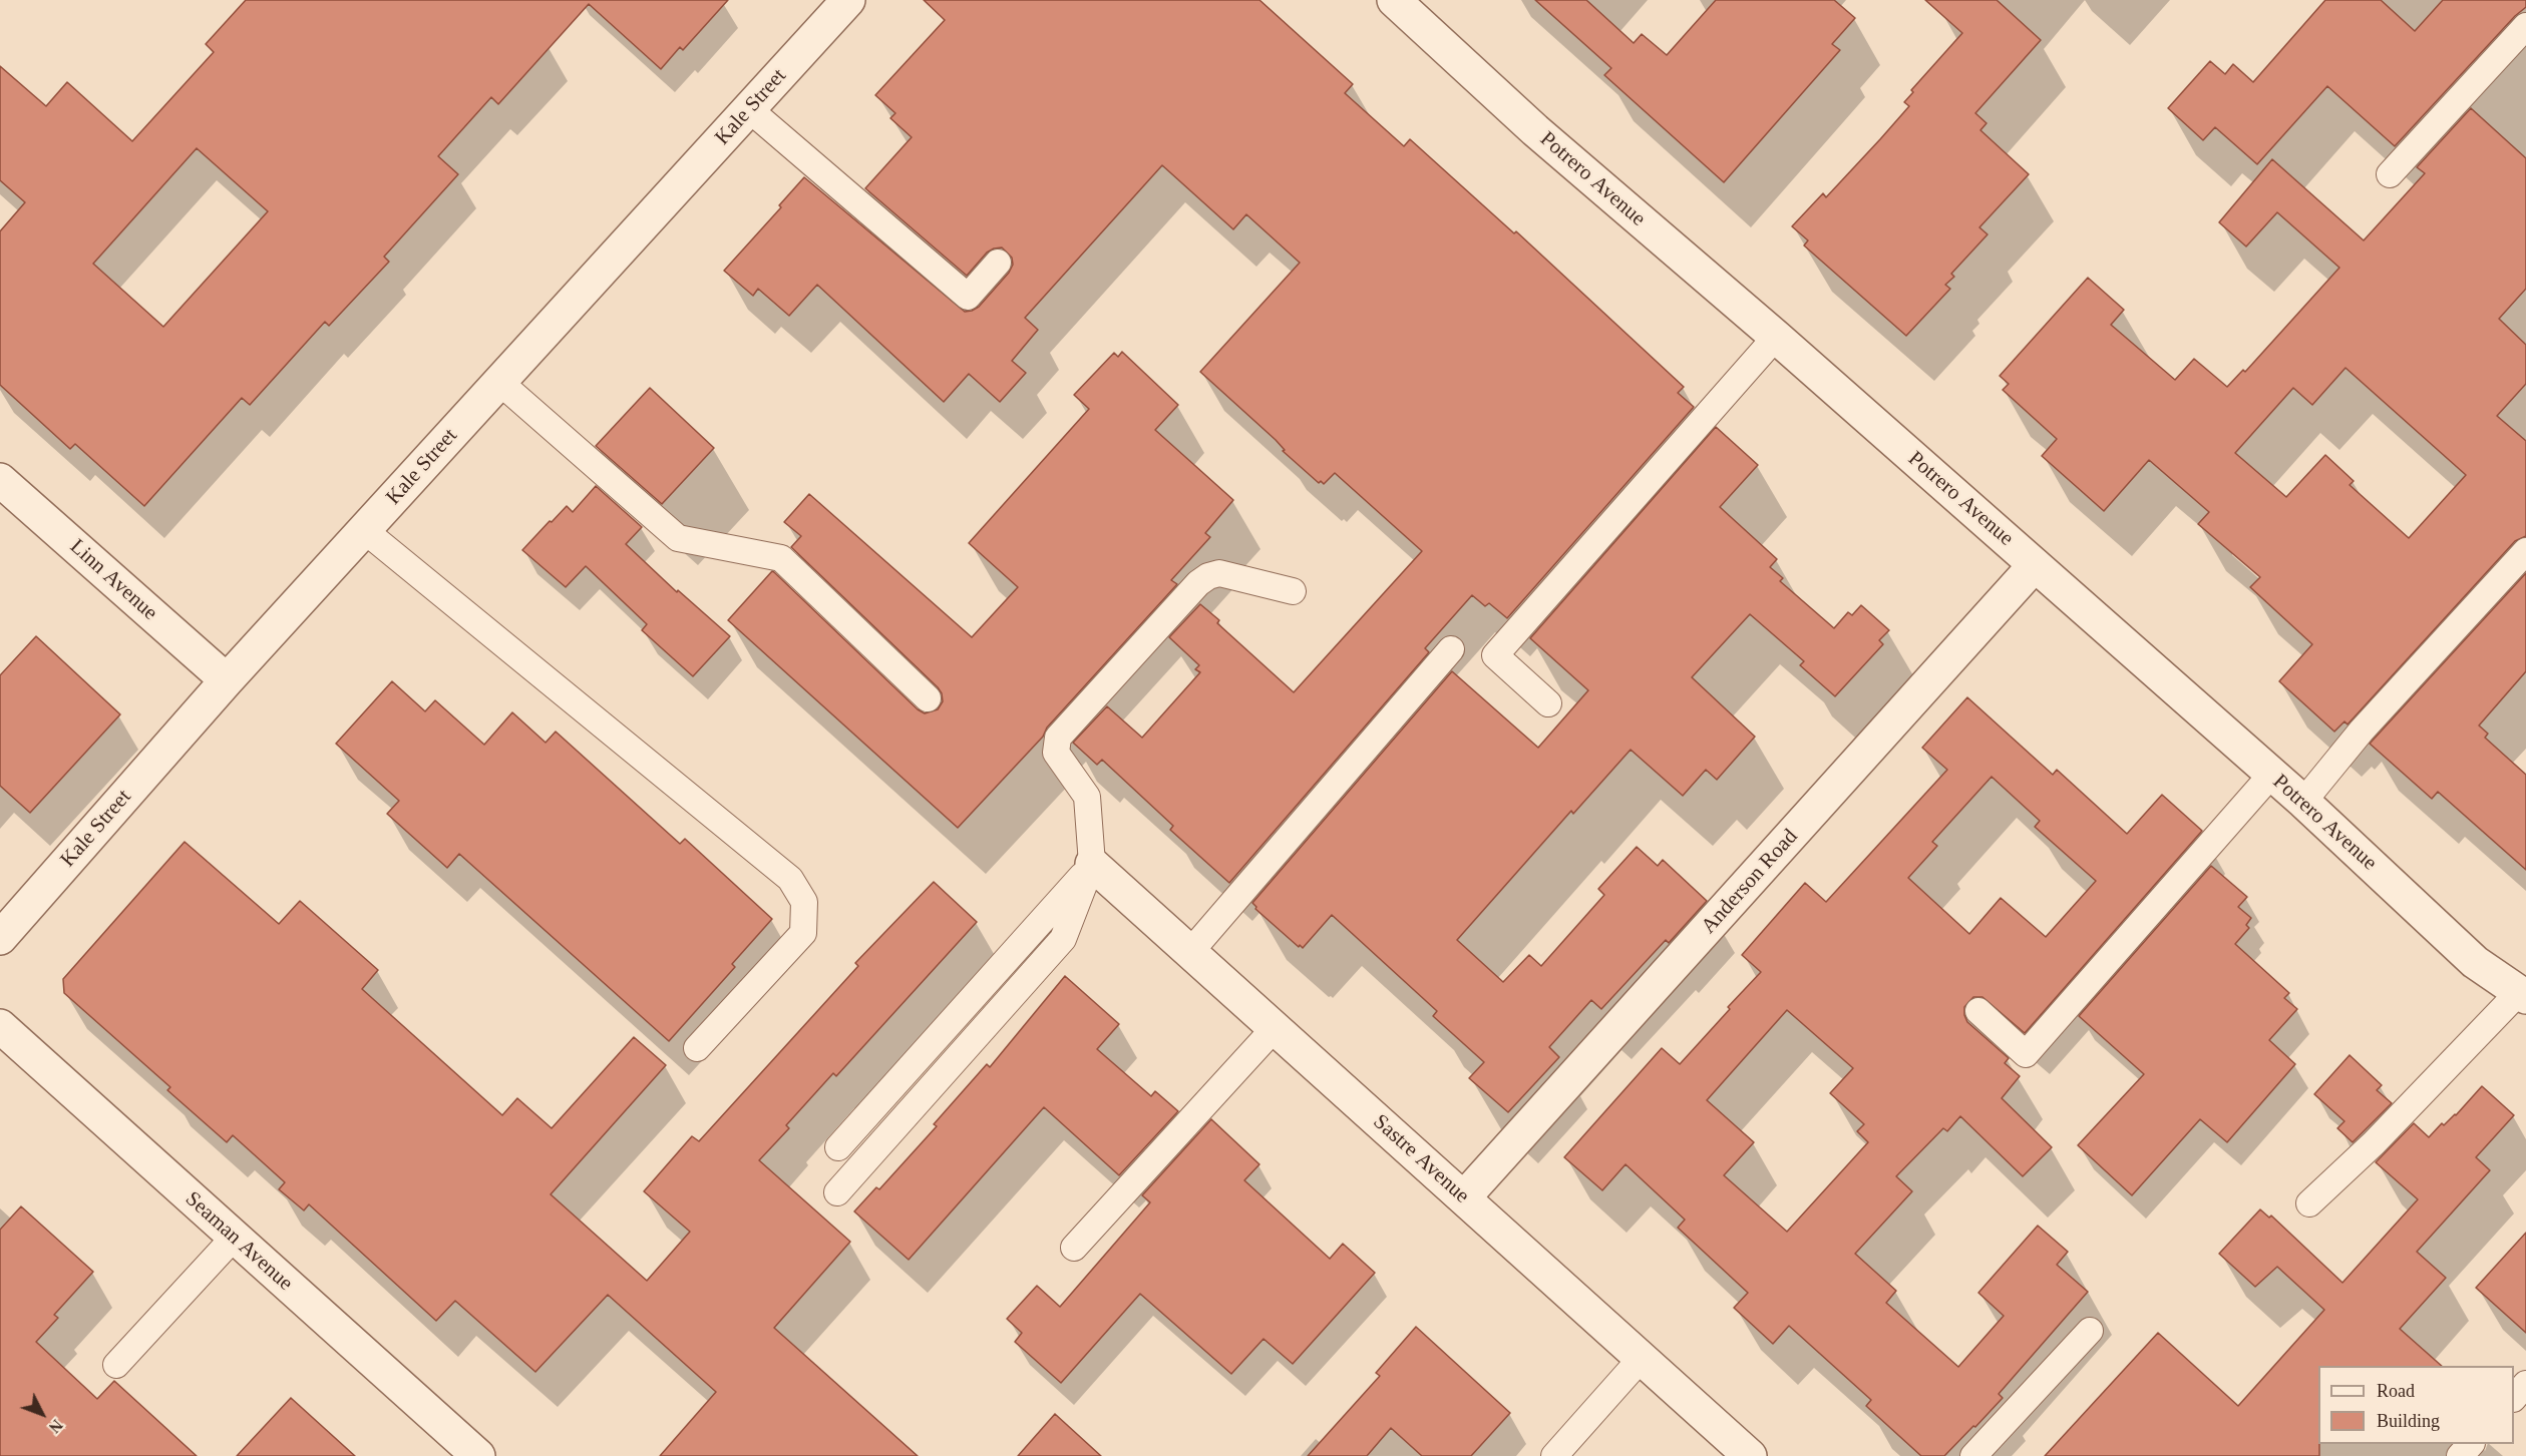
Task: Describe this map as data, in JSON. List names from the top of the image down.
{
  "streets": {
    "street": [
      "Kale Street",
      "Potrero Avenue",
      "Linn Avenue",
      "Anderson Road",
      "Sastre Avenue",
      "Seaman Avenue"
    ]
  },
  "crossings": [
    ["Kale Street", "Linn Avenue"],
    ["Potrero Avenue", "Anderson Road"],
    ["Anderson Road", "Sastre Avenue"]
  ],
  "legend": ["Road", "Building"],
  "north": "bottom right"
}
